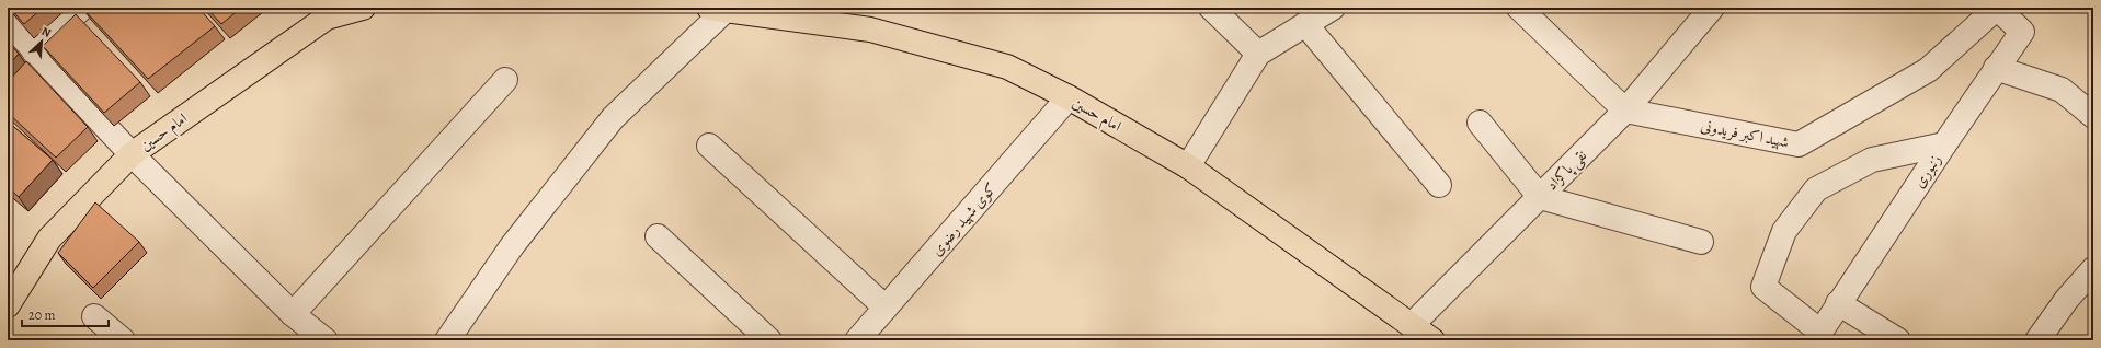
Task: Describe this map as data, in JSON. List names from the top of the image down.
{
  "streets": {
    "main road": ["امام حسین"],
    "street": [
      "شهید اکبر فریدونی",
      "نقی پاکزاد",
      "زنبوری",
      "کوی شهید رضوی"
    ]
  },
  "crossings": [
    ["امام حسین", "نقی پاکزاد"],
    ["امام حسین", "کوی شهید رضوی"],
    ["شهید اکبر فریدونی", "نقی پاکزاد"],
    ["شهید اکبر فریدونی", "زنبوری"]
  ],
  "scale_bar": "20 m",
  "north": "top right"
}
